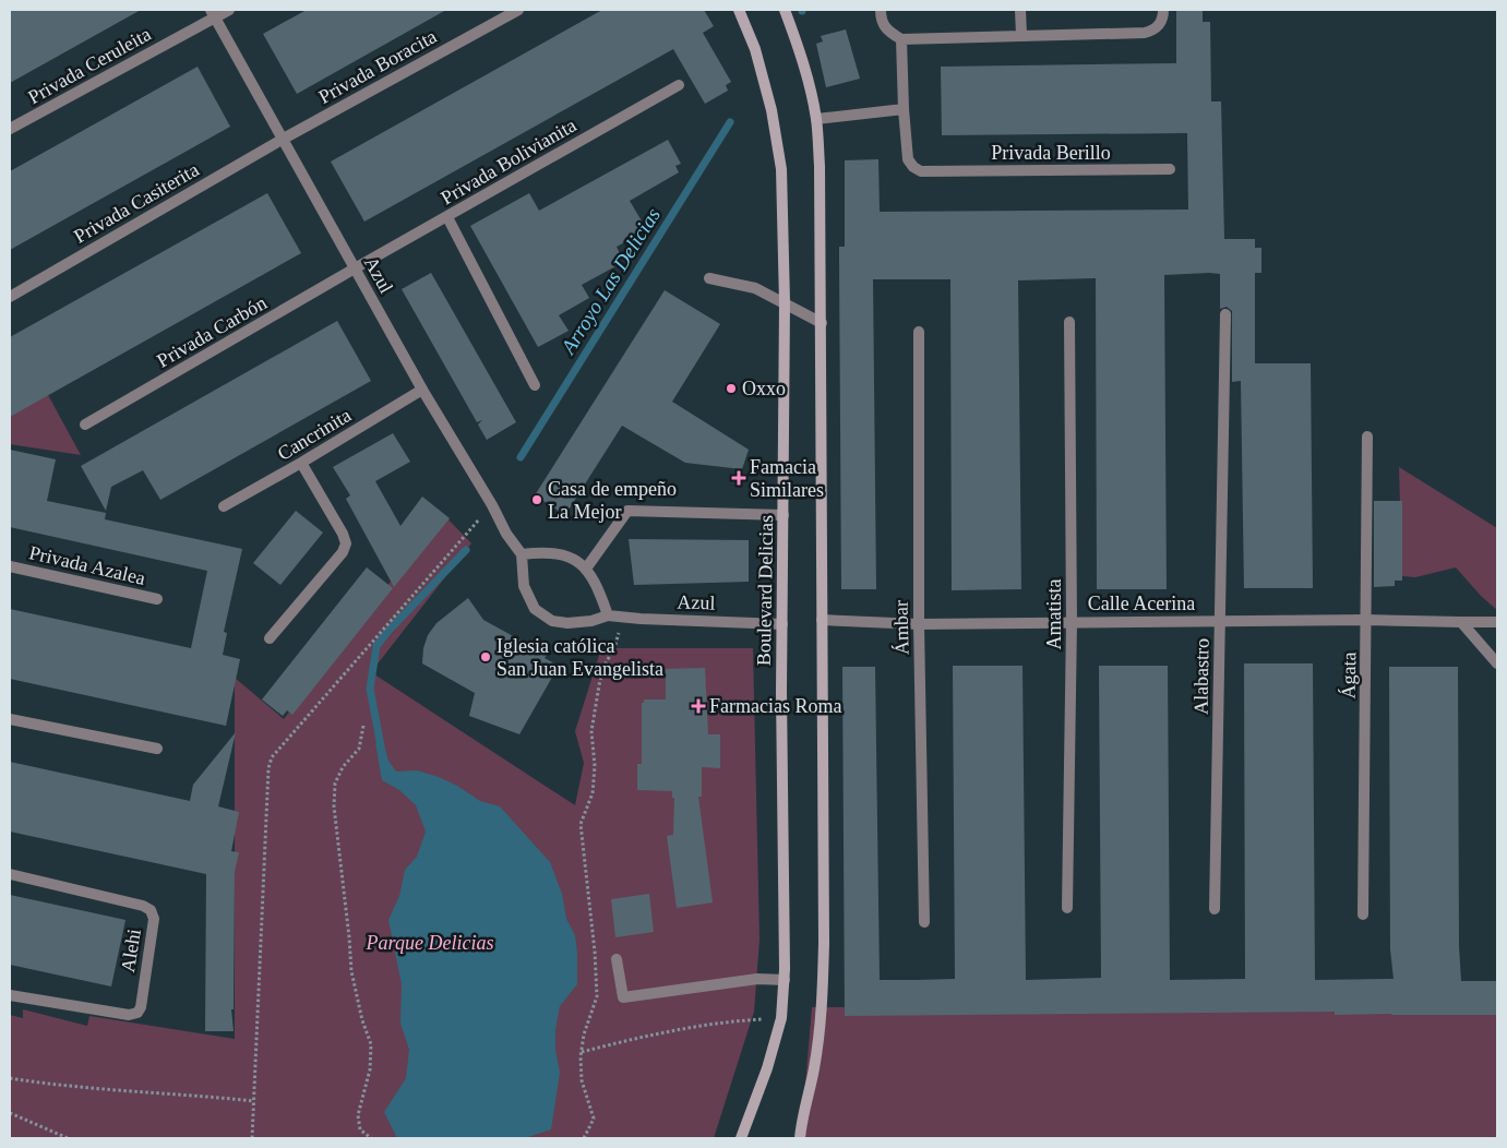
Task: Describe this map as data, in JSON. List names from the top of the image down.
{
  "streets": {
    "main road": ["Boulevard Delicias"],
    "street": [
      "Privada Ceruleita",
      "Privada Boracita",
      "Privada Berillo",
      "Privada Bolivianita",
      "Privada Casiterita",
      "Azul",
      "Privada Carbón",
      "Cancrinita",
      "Privada Azalea",
      "Calle Acerina",
      "Amatista",
      "Ámbar",
      "Ágata",
      "Alabastro",
      "Alehi"
    ]
  },
  "crossings": [
    ["Privada Ceruleita", "Azul"],
    ["Privada Boracita", "Privada Casiterita"],
    ["Privada Boracita", "Azul"],
    ["Privada Bolivianita", "Azul"],
    ["Privada Bolivianita", "Privada Carbón"],
    ["Privada Casiterita", "Azul"],
    ["Azul", "Privada Carbón"],
    ["Azul", "Cancrinita"],
    ["Azul", "Boulevard Delicias"],
    ["Calle Acerina", "Amatista"],
    ["Calle Acerina", "Ámbar"],
    ["Calle Acerina", "Ágata"],
    ["Calle Acerina", "Alabastro"]
  ],
  "water": ["Arroyo Las Delicias"],
  "parks": ["Parque Delicias"],
  "places": {
    "other": ["Oxxo", "Casa de empeño La Mejor", "Iglesia católica San Juan Evangelista"],
    "health": ["Famacia Similares", "Farmacias Roma"]
  }
}
